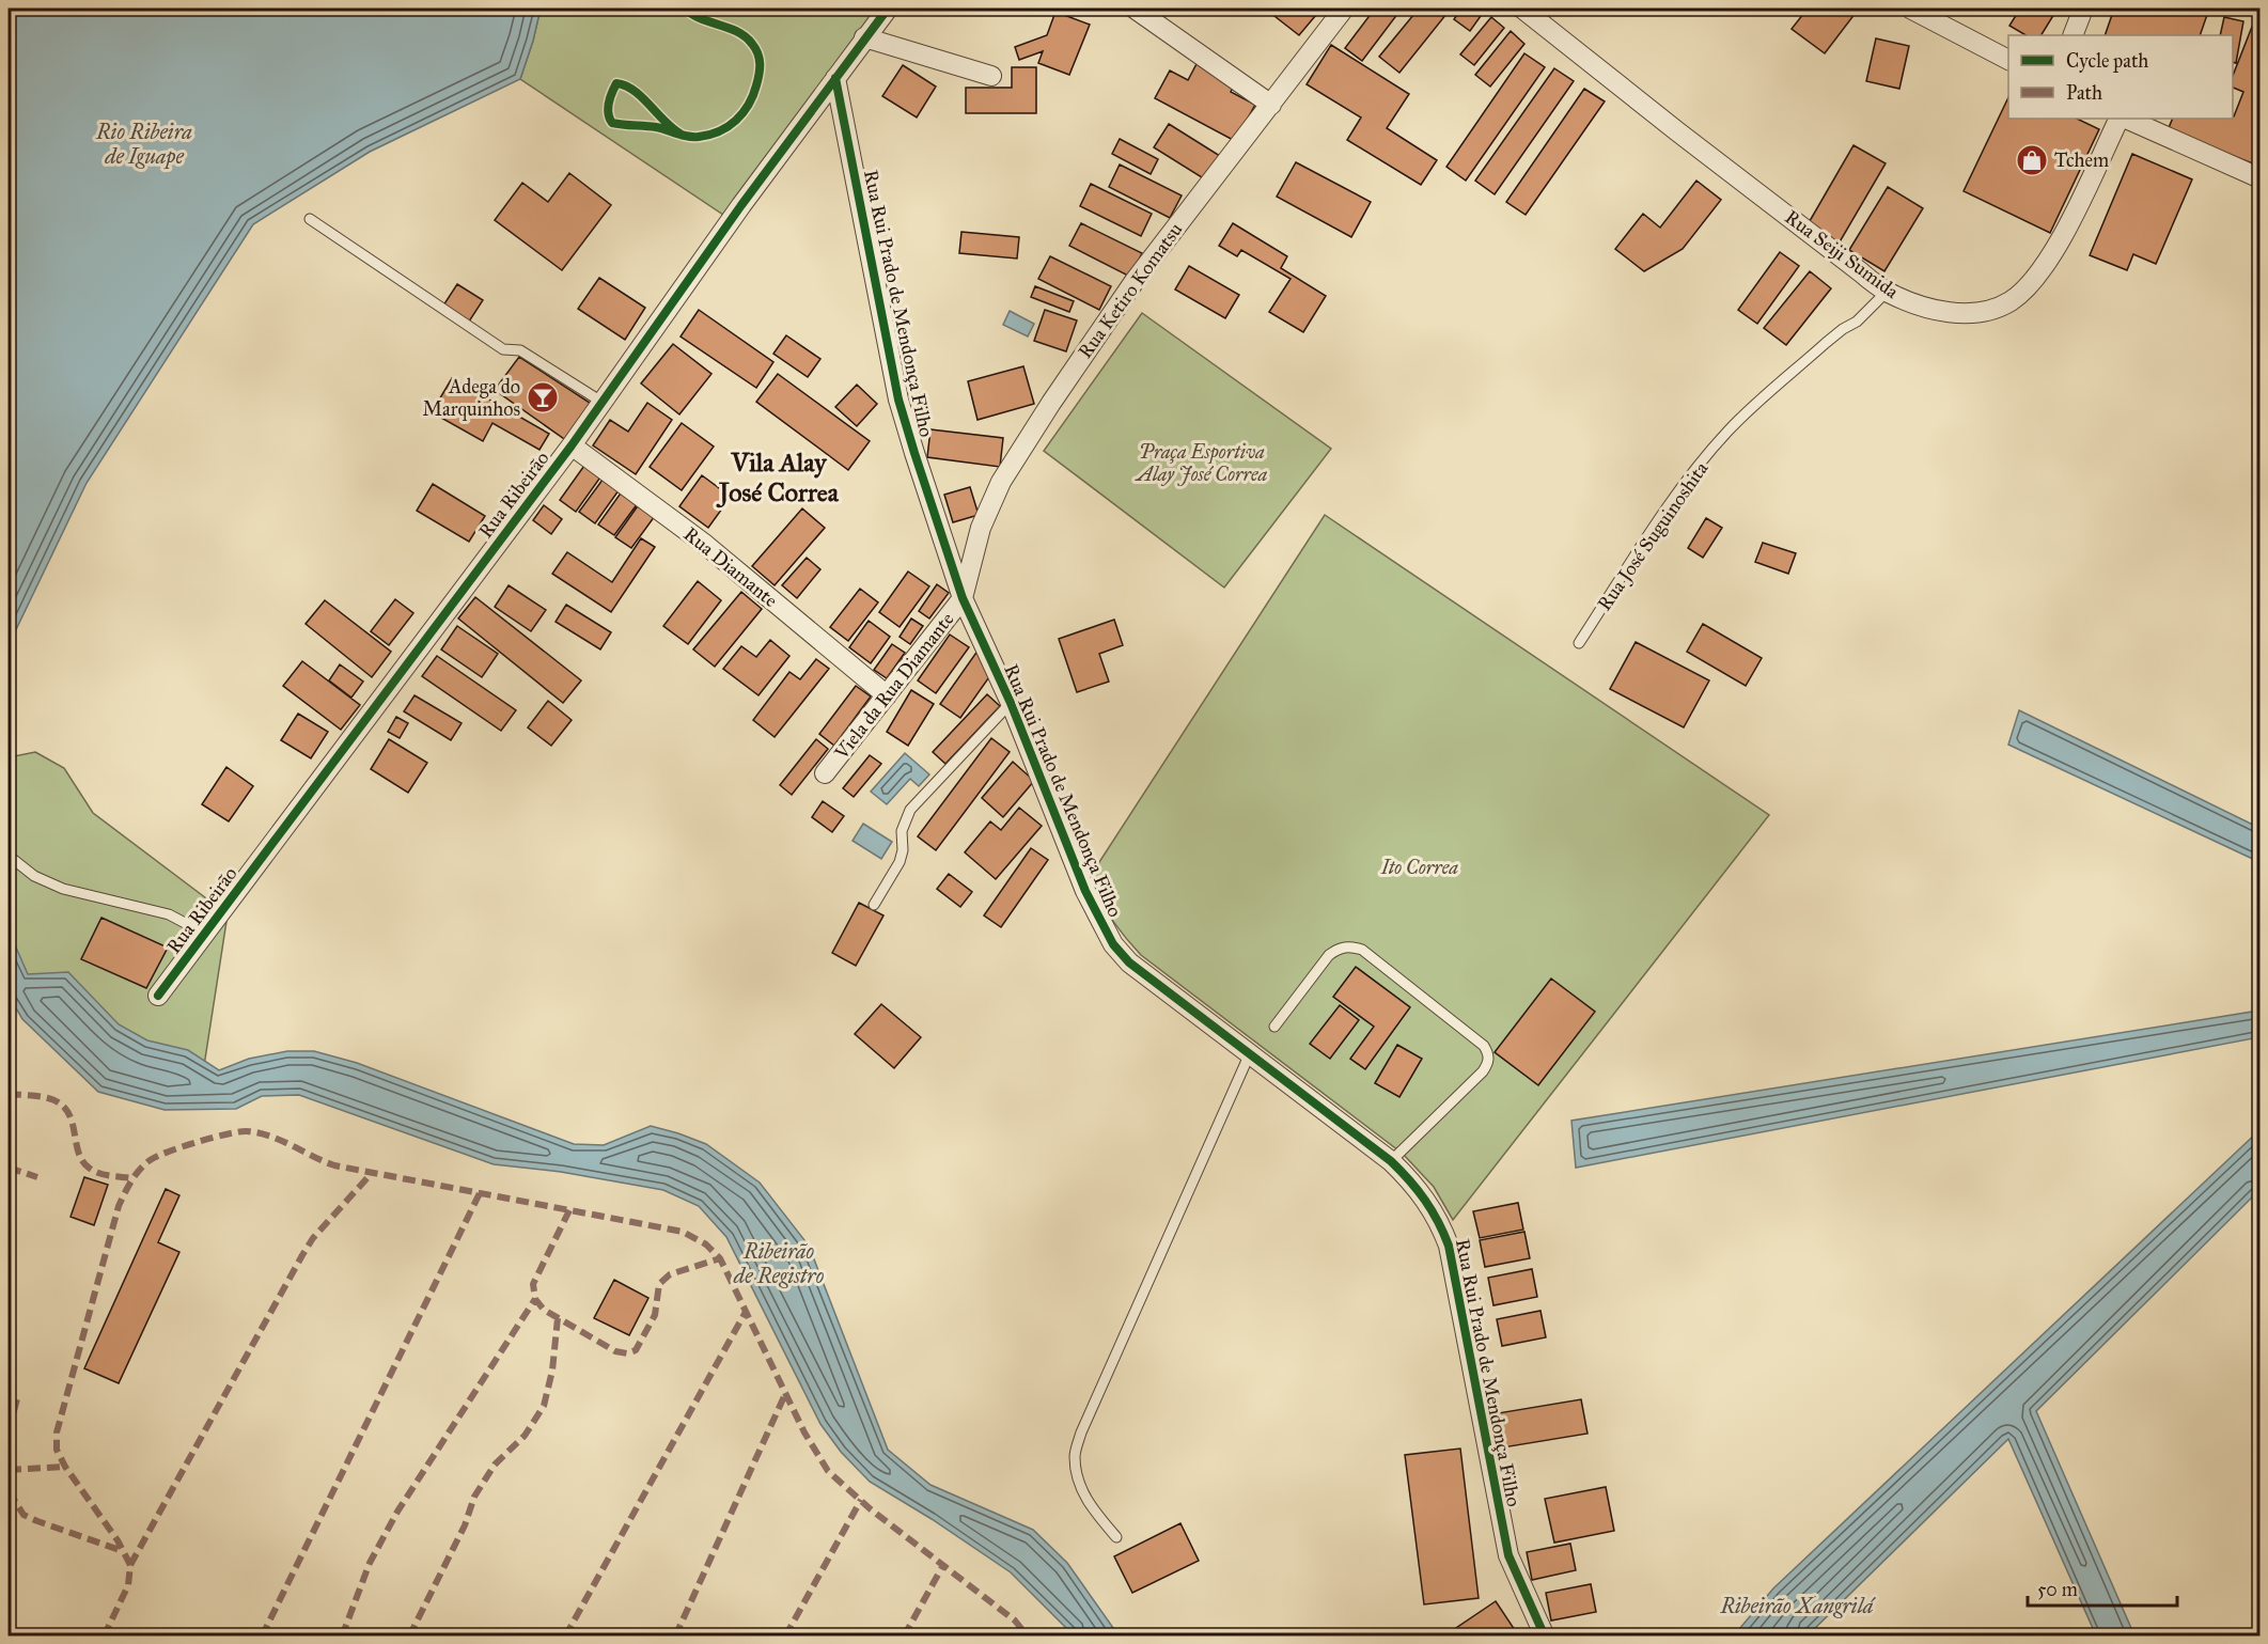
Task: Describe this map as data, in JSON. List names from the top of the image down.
{
  "streets": {
    "street": [
      "Rua Seiji Sumida",
      "Rua Ketiro Komatsu",
      "Rua Rui Prado de Mendonça Filho",
      "Rua Ribeirão",
      "Rua Diamante",
      "Viela da Rua Diamante"
    ],
    "lane": ["Rua José Suguinoshita"]
  },
  "crossings": [
    ["Rua Seiji Sumida", "Rua José Suguinoshita"],
    ["Rua Ketiro Komatsu", "Rua Rui Prado de Mendonça Filho"],
    ["Rua Ketiro Komatsu", "Viela da Rua Diamante"],
    ["Rua Rui Prado de Mendonça Filho", "Rua Ribeirão"],
    ["Rua Rui Prado de Mendonça Filho", "Viela da Rua Diamante"],
    ["Rua Ribeirão", "Rua Diamante"],
    ["Rua Diamante", "Viela da Rua Diamante"]
  ],
  "districts": ["Vila Alay José Correa"],
  "water": ["Rio Ribeira de Iguape", "Ribeirão de Registro", "Ribeirão Xangrilá"],
  "parks": ["Praça Esportiva Alay José Correa", "Ito Correa"],
  "places": {
    "shop": ["Tchem"],
    "bar": ["Adega do Marquinhos"]
  },
  "legend": ["Cycle path", "Path"],
  "scale_bar": "50 m"
}
